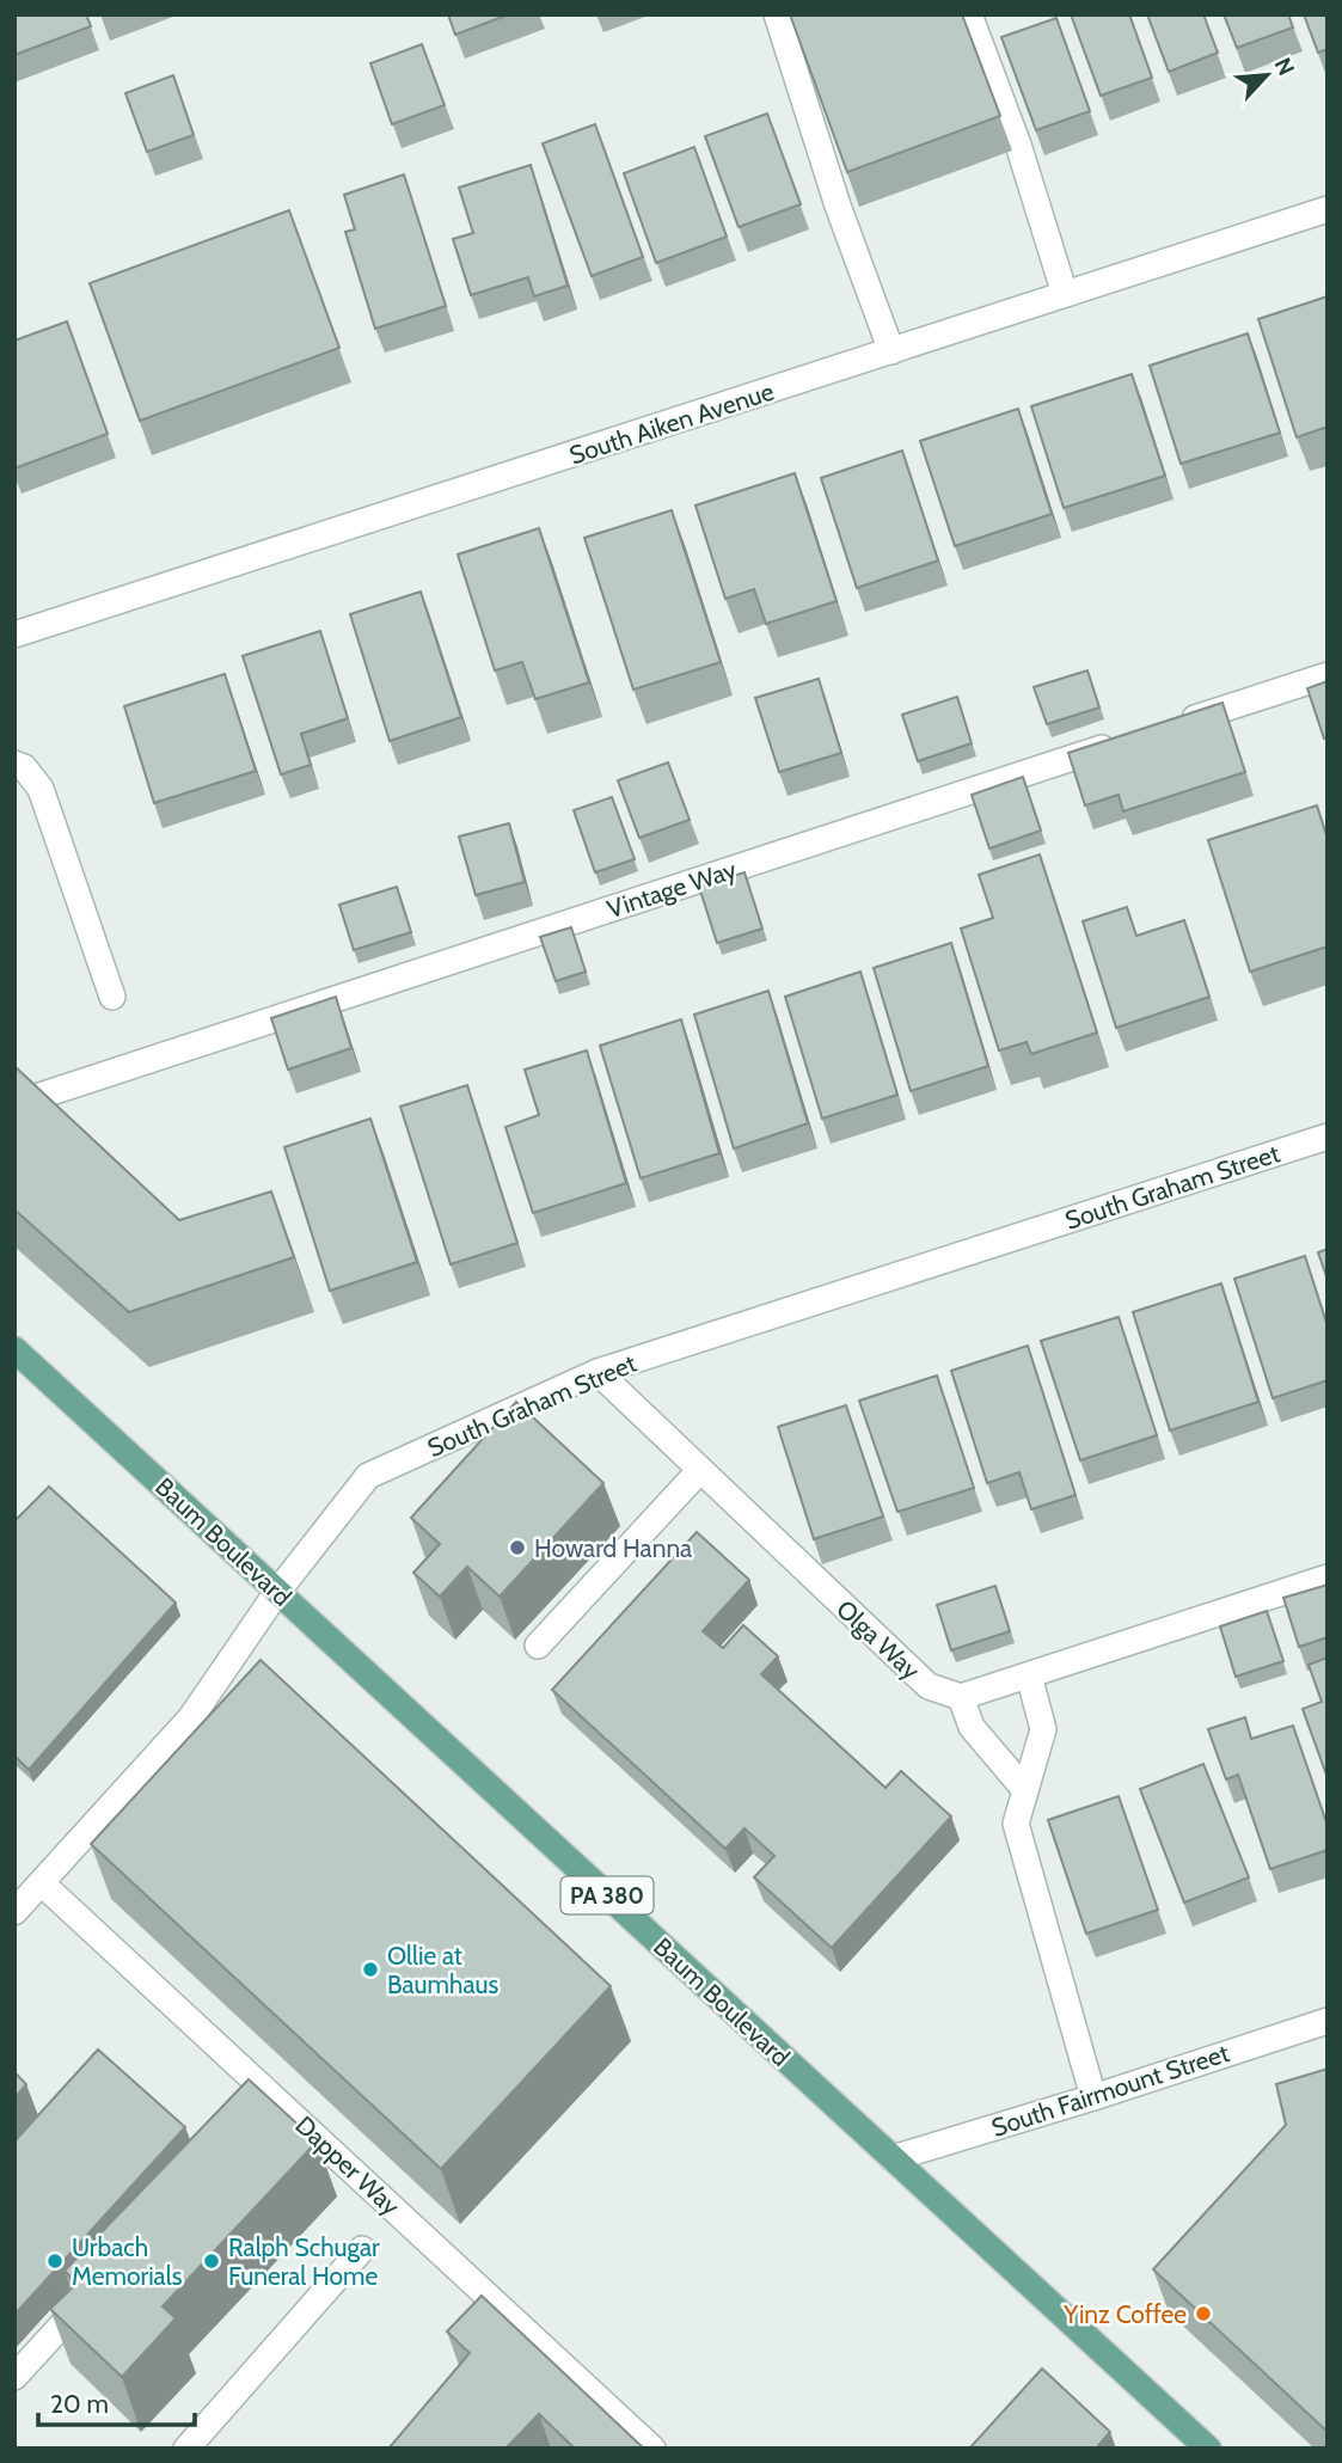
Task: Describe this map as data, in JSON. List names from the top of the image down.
{
  "streets": {
    "main road": ["Baum Boulevard", "PA 380"],
    "street": [
      "South Aiken Avenue",
      "Vintage Way",
      "South Graham Street",
      "Olga Way",
      "South Fairmount Street",
      "Dapper Way"
    ]
  },
  "crossings": [
    ["South Graham Street", "Baum Boulevard"],
    ["South Graham Street", "Olga Way"],
    ["South Graham Street", "Dapper Way"],
    ["Baum Boulevard", "South Fairmount Street"]
  ],
  "places": [
    "Howard Hanna",
    "Ollie at Baumhaus",
    "Urbach Memorials",
    "Ralph Schugar Funeral Home",
    "Yinz Coffee"
  ],
  "scale_bar": "20 m",
  "north": "top right"
}
